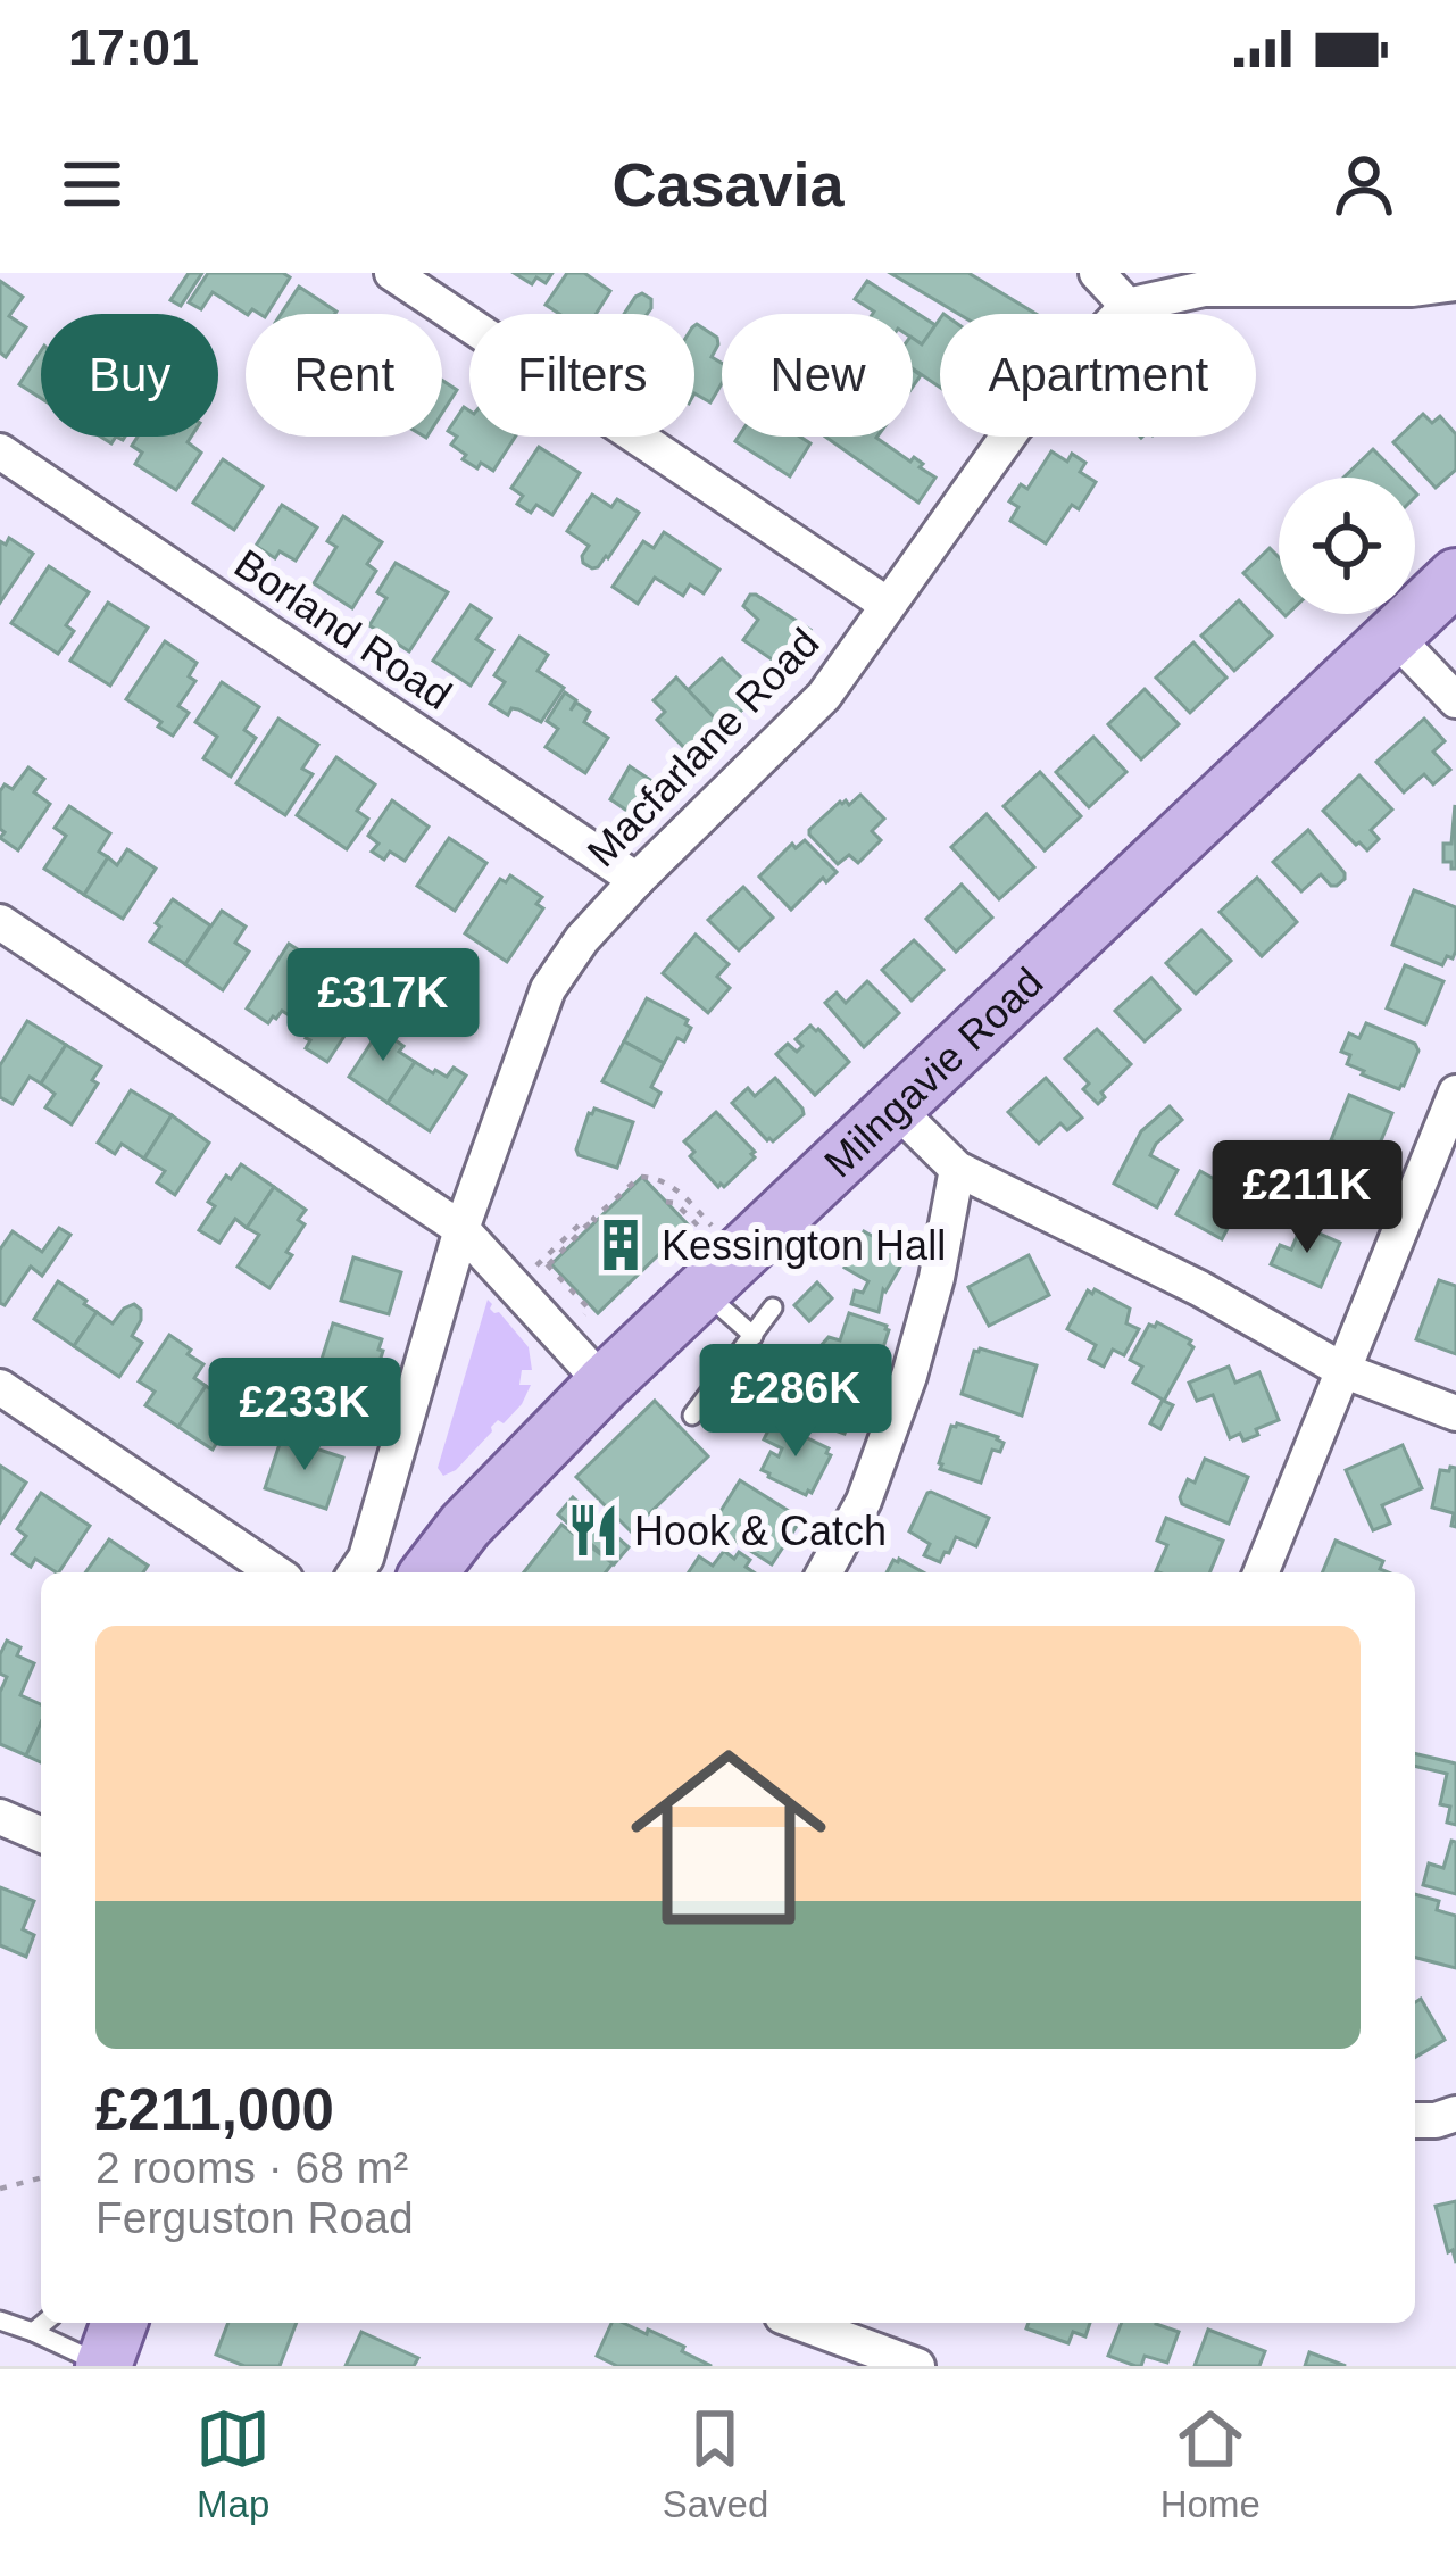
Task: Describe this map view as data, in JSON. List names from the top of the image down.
{
  "streets": {
    "main road": ["Milngavie Road"],
    "street": ["Borland Road", "Macfarlane Road"]
  },
  "crossings": [
    ["Borland Road", "Macfarlane Road"]
  ],
  "places": {
    "building": ["Kessington Hall"],
    "restaurant": ["Hook & Catch"]
  },
  "page": {
    "status": "17:01",
    "header": "Casavia",
    "chip": [
      "Buy",
      "Rent",
      "Filters",
      "New",
      "Apartment"
    ],
    "price": [
      "£317K",
      "£211K",
      "£286K",
      "£233K"
    ],
    "list": [
      {
        "name": "£211,000",
        "note": "2 rooms · 68 m² · Ferguston Road"
      }
    ],
    "tabs": ["Map", "Saved", "Home"]
  }
}
